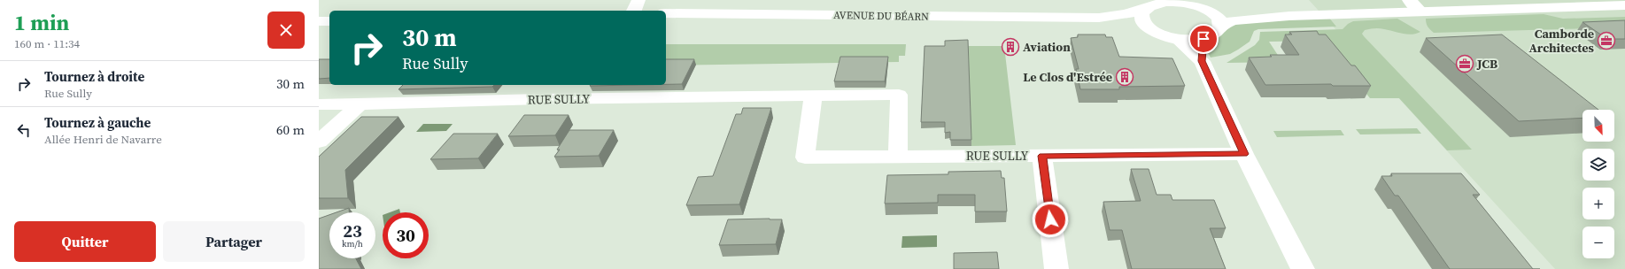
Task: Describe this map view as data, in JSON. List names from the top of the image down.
{
  "streets": {
    "street": ["AVENUE DU BÉARN", "RUE SULLY"]
  },
  "places": {
    "office": ["Camborde Architectes", "JCB"],
    "building": ["Aviation", "Le Clos d'Estrée"]
  },
  "north": "bottom right",
  "page": {
    "heading": ["1 min", "160 m · 11:34"],
    "turn": ["30 m", "Rue Sully"],
    "list": [
      {
        "name": "Tournez à droite",
        "note": "Rue Sully",
        "value": "30 m"
      },
      {
        "name": "Tournez à gauche",
        "note": "Allée Henri de Navarre",
        "value": "60 m"
      }
    ],
    "map_buttons": ["+", "−"],
    "speed": "23 km/h",
    "limit": "30",
    "buttons": ["Quitter", "Partager"]
  }
}
